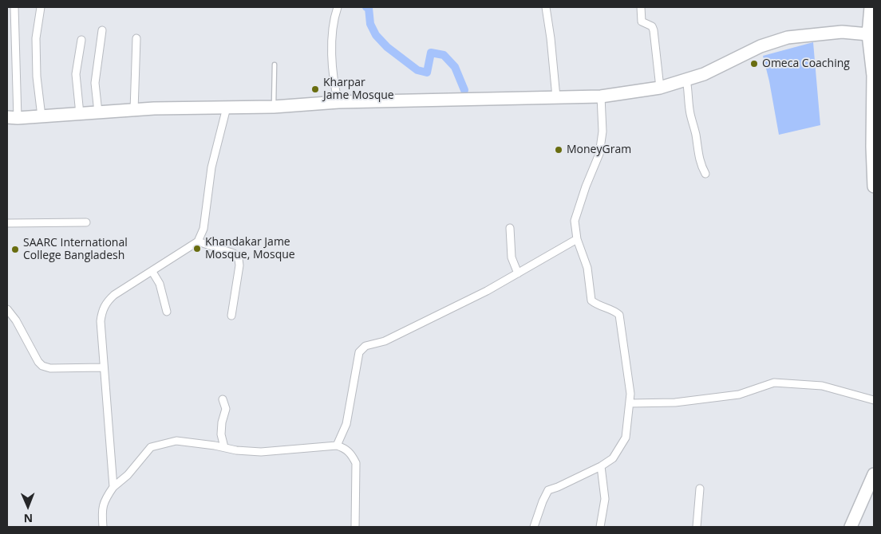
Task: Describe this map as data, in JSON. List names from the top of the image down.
{
  "places": [
    "Omeca Coaching",
    "Kharpar Jame Mosque",
    "MoneyGram",
    "Khandakar Jame Mosque, Mosque",
    "SAARC International College Bangladesh"
  ],
  "north": "bottom"
}
